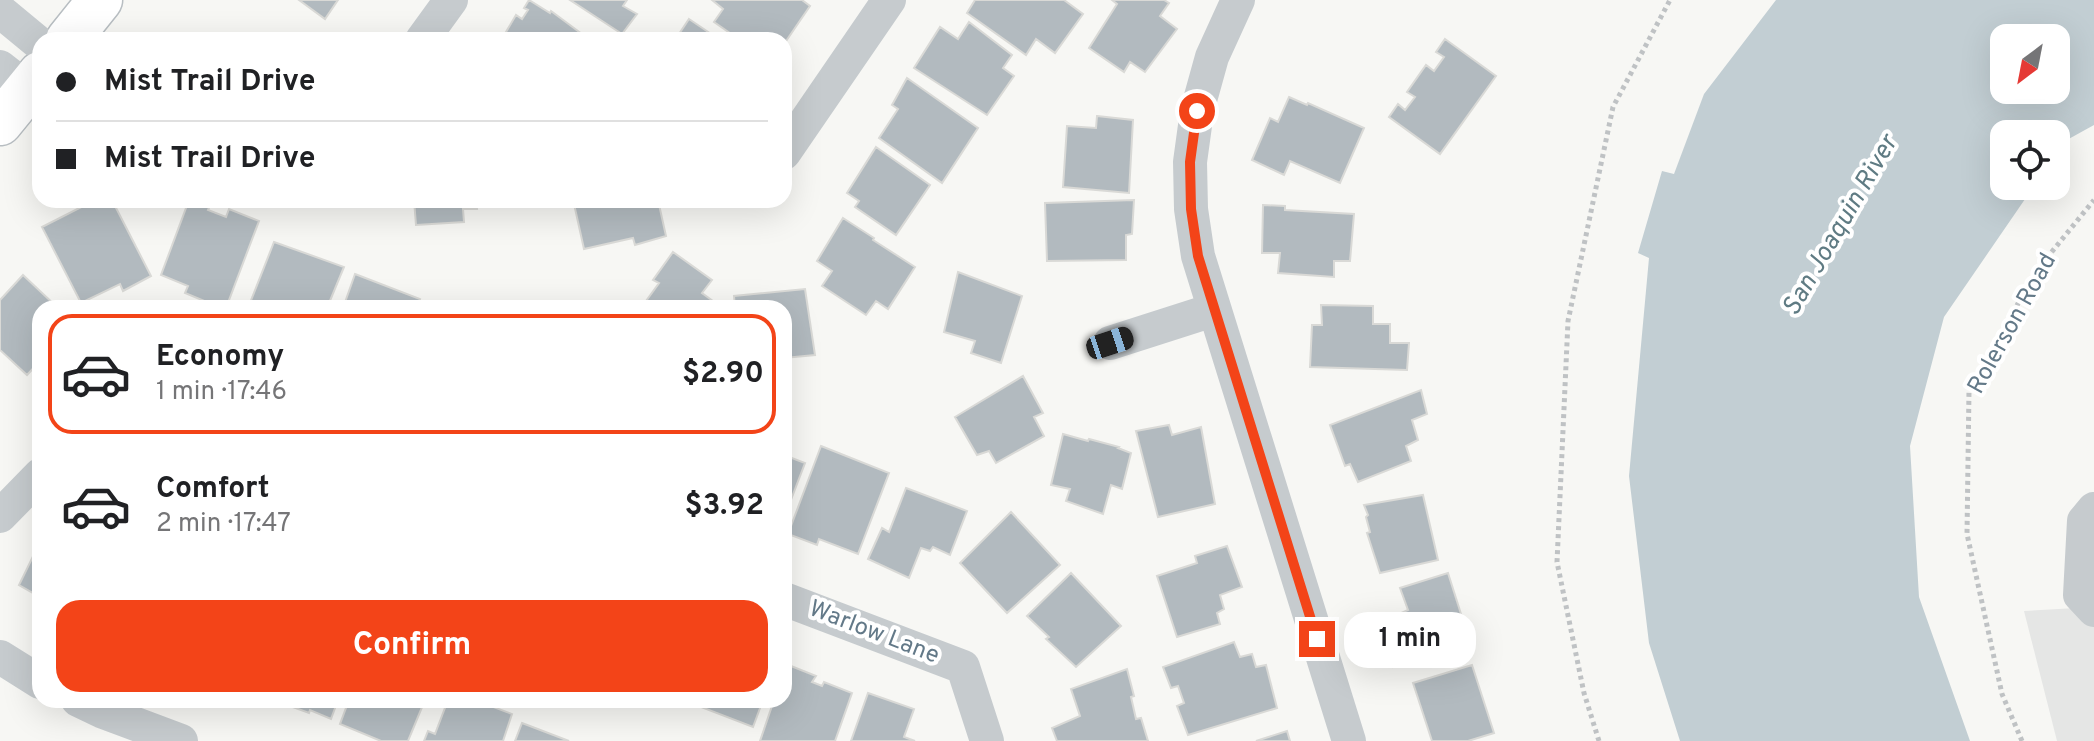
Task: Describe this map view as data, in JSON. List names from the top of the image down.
{
  "streets": {
    "street": ["Warlow Lane"],
    "path": ["Rolerson Road"]
  },
  "water": ["San Joaquin River"],
  "north": "bottom left",
  "page": {
    "banner": ["Mist Trail Drive", "Mist Trail Drive"],
    "list": [
      {
        "name": "Economy",
        "note": "1 min · 17:46",
        "value": "$2.90"
      },
      {
        "name": "Comfort",
        "note": "2 min · 17:47",
        "value": "$3.92"
      }
    ],
    "buttons": "Confirm",
    "bubble": "1 min"
  }
}
